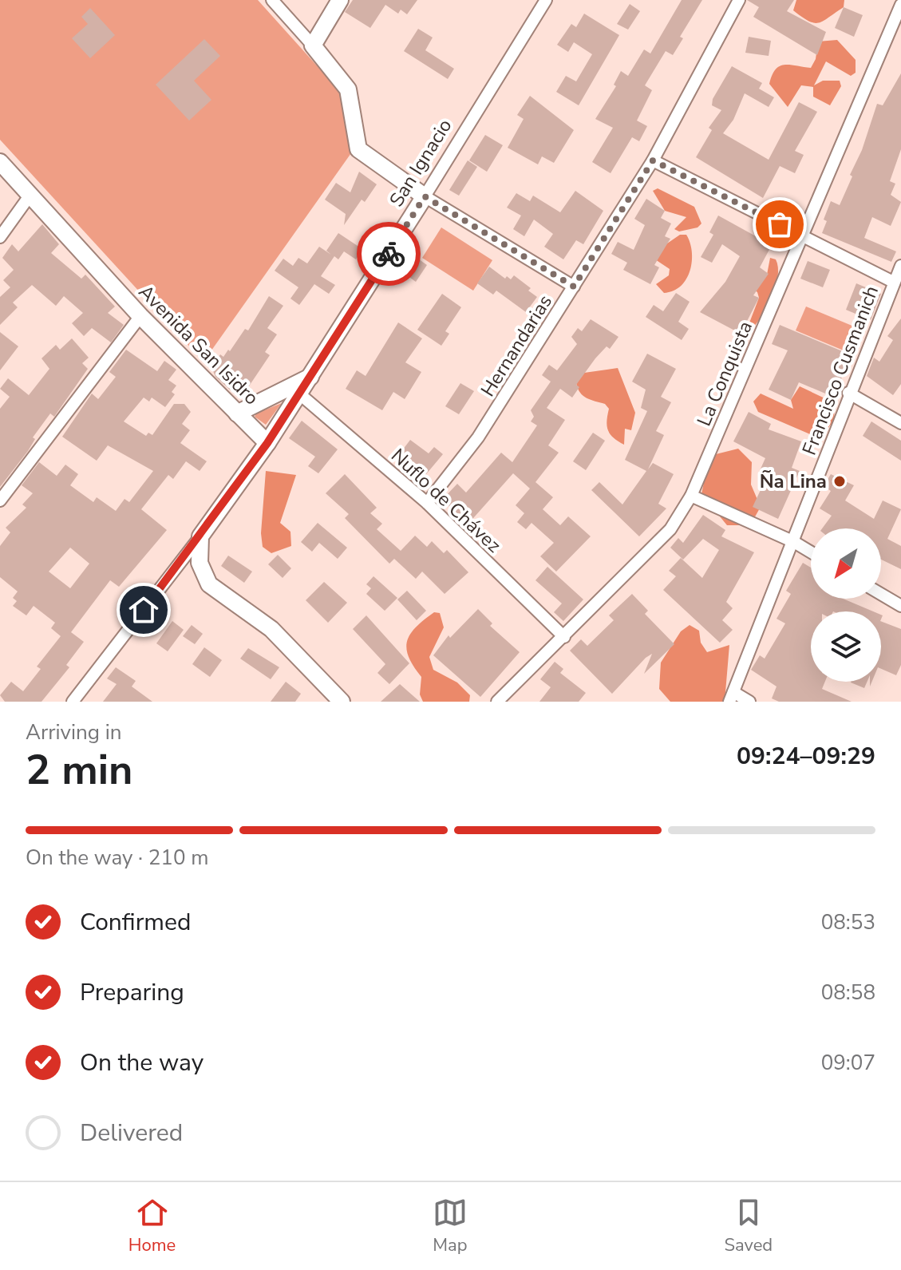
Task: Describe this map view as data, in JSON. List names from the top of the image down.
{
  "streets": {
    "main road": ["San Ignacio", "Avenida San Isidro"],
    "street": [
      "Hernandarias",
      "Francisco Cusmanich",
      "La Conquista",
      "Nuflo de Chávez"
    ]
  },
  "crossings": [
    ["San Ignacio", "Avenida San Isidro"],
    ["San Ignacio", "Nuflo de Chávez"],
    ["Hernandarias", "Nuflo de Chávez"],
    ["La Conquista", "Nuflo de Chávez"]
  ],
  "places": ["Ña Lina"],
  "north": "bottom left",
  "page": {
    "heading": ["2 min", "Arriving in", "09:24–09:29"],
    "bar": "On the way · 210 m",
    "list": [
      ["Confirmed", "08:53"],
      ["Preparing", "08:58"],
      ["On the way", "09:07"],
      "Delivered"
    ],
    "tabs": ["Home", "Map", "Saved"]
  }
}
